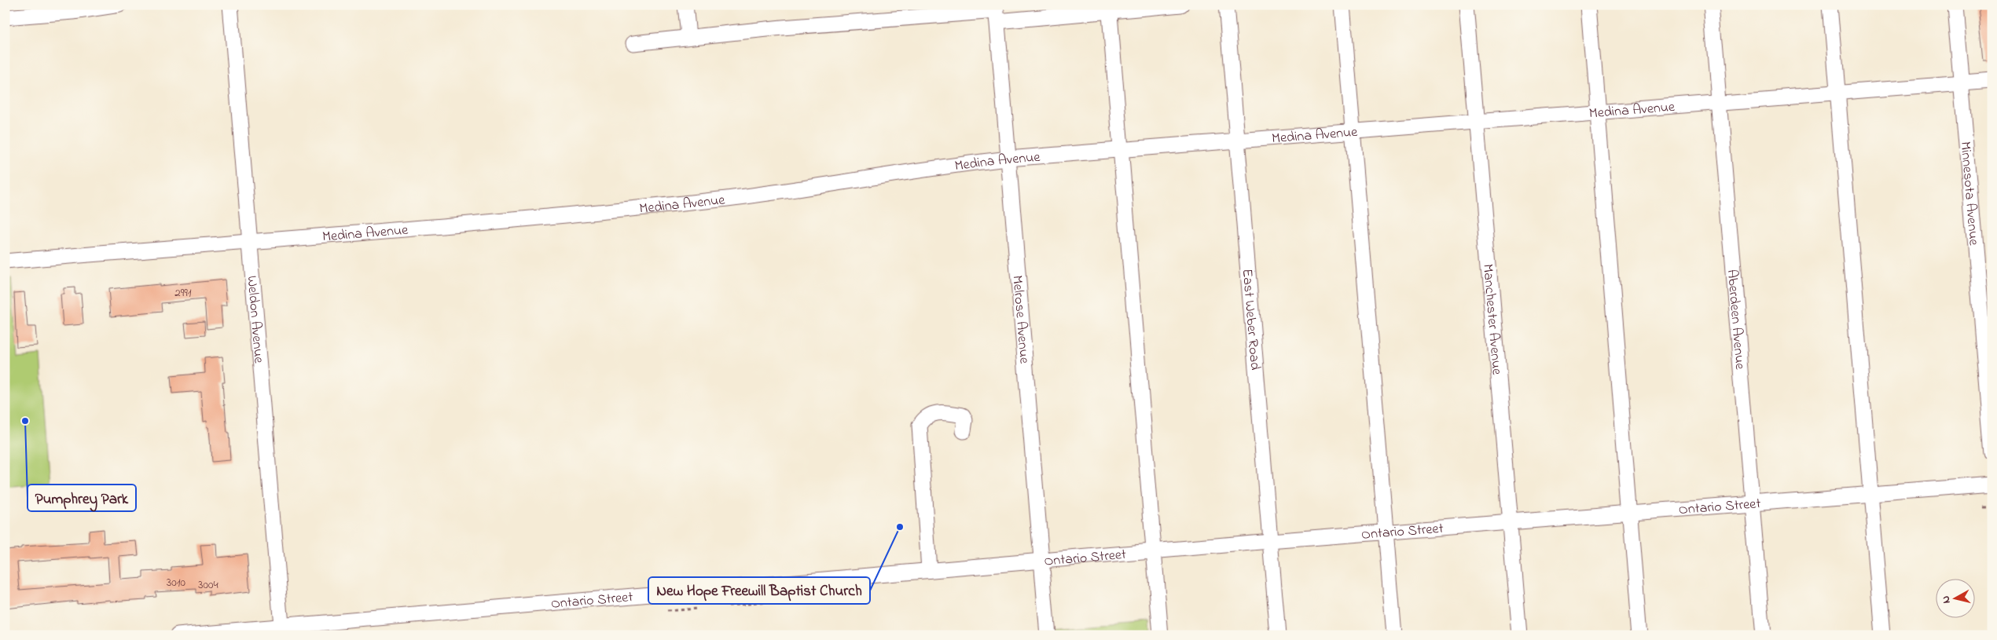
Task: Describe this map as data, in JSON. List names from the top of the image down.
{
  "streets": {
    "street": [
      "Medina Avenue",
      "Minnesota Avenue",
      "Weldon Avenue",
      "Aberdeen Avenue",
      "Melrose Avenue",
      "East Weber Road",
      "Manchester Avenue",
      "Ontario Street"
    ]
  },
  "crossings": [
    ["Medina Avenue", "Minnesota Avenue"],
    ["Medina Avenue", "Weldon Avenue"],
    ["Medina Avenue", "Aberdeen Avenue"],
    ["Medina Avenue", "Melrose Avenue"],
    ["Medina Avenue", "East Weber Road"],
    ["Medina Avenue", "Manchester Avenue"],
    ["Weldon Avenue", "Ontario Street"],
    ["Aberdeen Avenue", "Ontario Street"],
    ["Melrose Avenue", "Ontario Street"],
    ["East Weber Road", "Ontario Street"],
    ["Manchester Avenue", "Ontario Street"]
  ],
  "places": ["Pumphrey Park", "New Hope Freewill Baptist Church"],
  "house_numbers": ["2991", "3010", "3004"],
  "north": "left"
}
